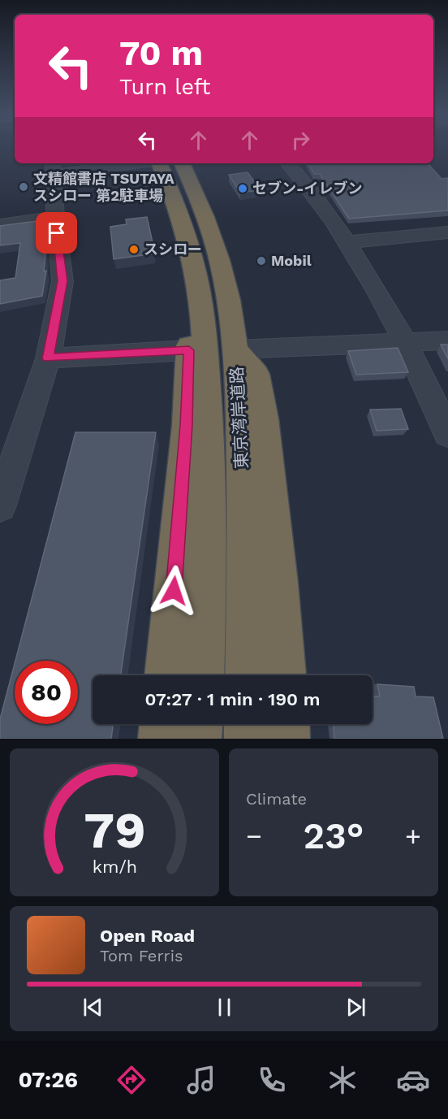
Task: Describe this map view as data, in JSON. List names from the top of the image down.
{
  "streets": {
    "highway": ["東京湾岸道路"]
  },
  "places": [
    "文精館書店 TSUTAYA スシロー 第2駐車場",
    "セブン-イレブン",
    "スシロー",
    "Mobil"
  ],
  "page": {
    "turn": ["70 m", "Turn left"],
    "limit": "80",
    "trip": "07:27 · 1 min · 190 m",
    "tile": "Climate",
    "heat": ["−", "23°", "+"],
    "song": ["Open Road", "Tom Ferris"],
    "tabs": "07:26",
    "gauge": ["79", "km/h"]
  }
}
